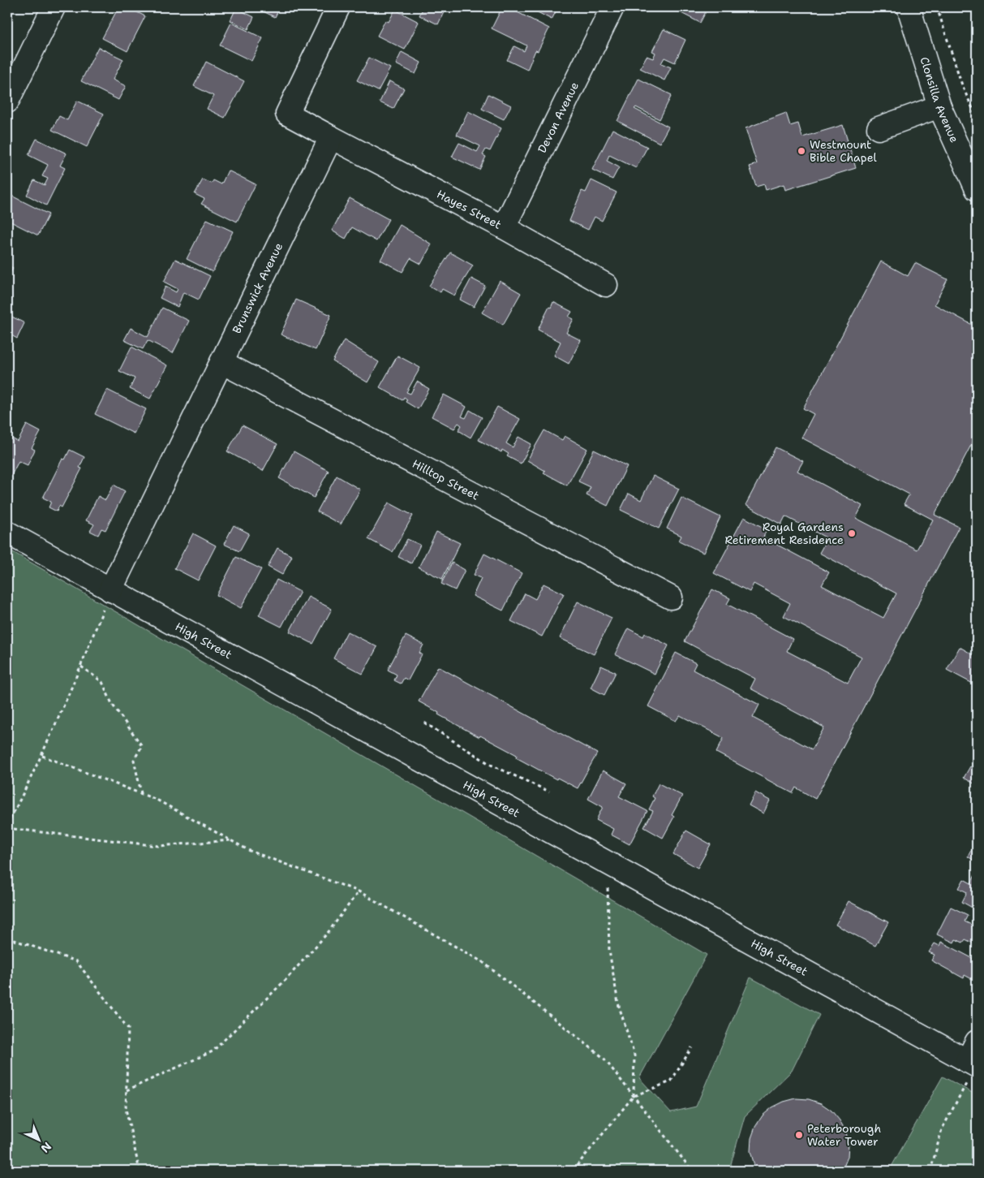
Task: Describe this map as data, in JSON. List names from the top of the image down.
{
  "streets": {
    "street": [
      "Clonsilla Avenue",
      "Devon Avenue",
      "Hayes Street",
      "Brunswick Avenue",
      "Hilltop Street",
      "High Street"
    ]
  },
  "crossings": [
    ["Devon Avenue", "Hayes Street"],
    ["Hayes Street", "Brunswick Avenue"],
    ["Brunswick Avenue", "Hilltop Street"],
    ["Brunswick Avenue", "High Street"]
  ],
  "places": ["Westmount Bible Chapel", "Royal Gardens Retirement Residence", "Peterborough Water Tower"],
  "north": "bottom right"
}
